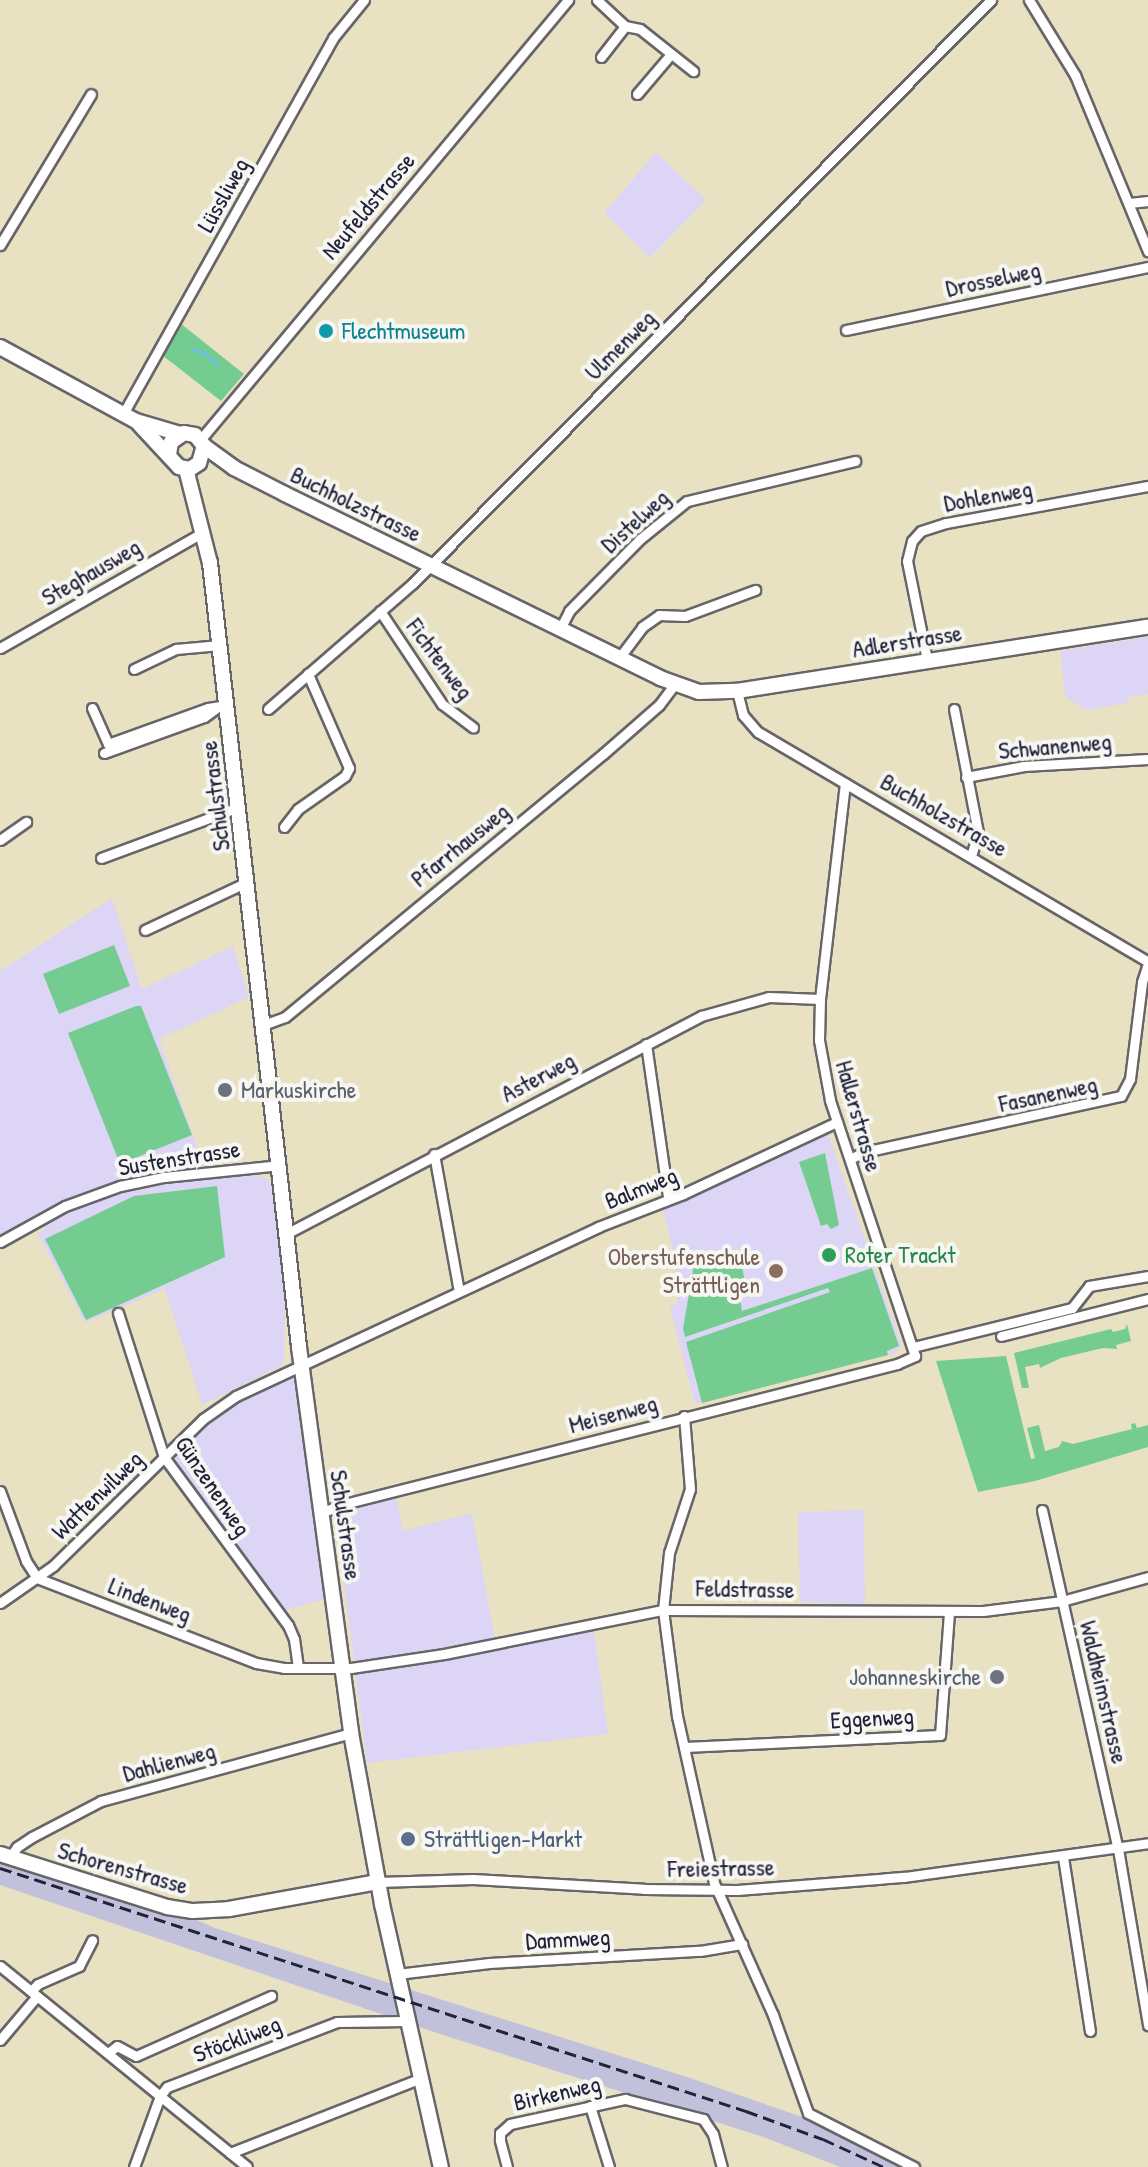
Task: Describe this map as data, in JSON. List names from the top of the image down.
{
  "streets": {
    "street": [
      "Lüssliweg",
      "Neufeldstrasse",
      "Drosselweg",
      "Ulmenweg",
      "Dohlenweg",
      "Buchholzstrasse",
      "Distelweg",
      "Steghausweg",
      "Adlerstrasse",
      "Fichtenweg",
      "Schwanenweg",
      "Schulstrasse",
      "Pfarrhausweg",
      "Asterweg",
      "Fasanenweg",
      "Hallerstrasse",
      "Sustenstrasse",
      "Balmweg",
      "Meisenweg",
      "Günzenenweg",
      "Wattenwilweg",
      "Feldstrasse",
      "Lindenweg",
      "Waldheimstrasse",
      "Eggenweg",
      "Dahlienweg",
      "Schorenstrasse",
      "Freiestrasse",
      "Dammweg",
      "Stöckliweg",
      "Birkenweg"
    ]
  },
  "crossings": [
    ["Neufeldstrasse", "Buchholzstrasse"],
    ["Neufeldstrasse", "Schulstrasse"],
    ["Ulmenweg", "Buchholzstrasse"],
    ["Ulmenweg", "Fichtenweg"],
    ["Dohlenweg", "Adlerstrasse"],
    ["Buchholzstrasse", "Distelweg"],
    ["Buchholzstrasse", "Adlerstrasse"],
    ["Buchholzstrasse", "Schulstrasse"],
    ["Buchholzstrasse", "Pfarrhausweg"],
    ["Buchholzstrasse", "Fasanenweg"],
    ["Buchholzstrasse", "Hallerstrasse"],
    ["Steghausweg", "Schulstrasse"],
    ["Adlerstrasse", "Pfarrhausweg"],
    ["Schulstrasse", "Pfarrhausweg"],
    ["Schulstrasse", "Asterweg"],
    ["Schulstrasse", "Sustenstrasse"],
    ["Schulstrasse", "Balmweg"],
    ["Schulstrasse", "Meisenweg"],
    ["Schulstrasse", "Wattenwilweg"],
    ["Schulstrasse", "Feldstrasse"],
    ["Schulstrasse", "Lindenweg"],
    ["Schulstrasse", "Dahlienweg"],
    ["Schulstrasse", "Schorenstrasse"],
    ["Schulstrasse", "Freiestrasse"],
    ["Schulstrasse", "Dammweg"],
    ["Schulstrasse", "Stöckliweg"],
    ["Asterweg", "Hallerstrasse"],
    ["Fasanenweg", "Hallerstrasse"],
    ["Hallerstrasse", "Balmweg"],
    ["Hallerstrasse", "Meisenweg"],
    ["Balmweg", "Wattenwilweg"],
    ["Günzenenweg", "Wattenwilweg"],
    ["Günzenenweg", "Lindenweg"],
    ["Wattenwilweg", "Lindenweg"],
    ["Feldstrasse", "Lindenweg"],
    ["Feldstrasse", "Waldheimstrasse"],
    ["Feldstrasse", "Eggenweg"],
    ["Waldheimstrasse", "Freiestrasse"],
    ["Dahlienweg", "Schorenstrasse"],
    ["Schorenstrasse", "Freiestrasse"]
  ],
  "places": [
    "Flechtmuseum",
    "Markuskirche",
    "Roter Trackt",
    "Oberstufenschule Strättligen",
    "Johanneskirche",
    "Strättligen-Markt"
  ]
}
